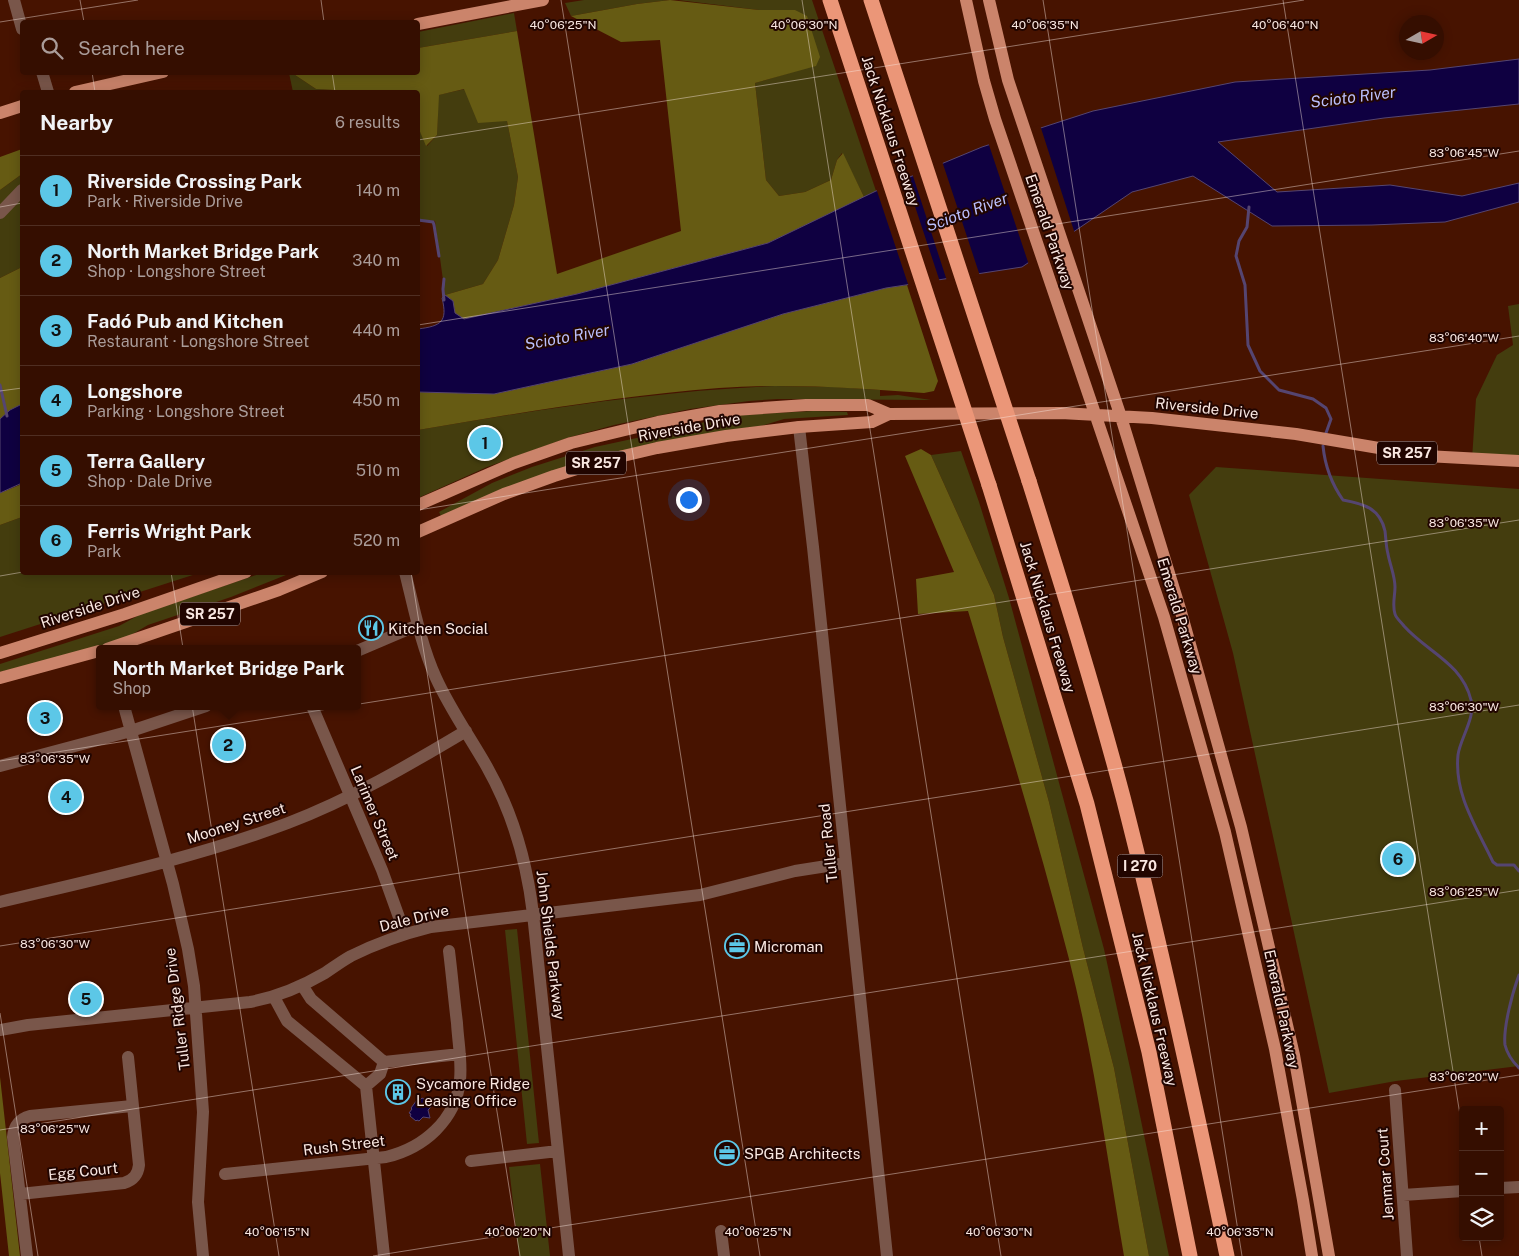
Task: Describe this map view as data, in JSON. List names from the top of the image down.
{
  "streets": {
    "highway": ["Jack Nicklaus Freeway", "I 270"],
    "main road": ["Emerald Parkway", "Riverside Drive", "SR 257"],
    "street": [
      "Larimer Street",
      "Mooney Street",
      "Tuller Road",
      "Dale Drive",
      "John Shields Parkway",
      "Tuller Ridge Drive",
      "Rush Street",
      "Egg Court",
      "Jenmar Court"
    ]
  },
  "crossings": [
    ["Emerald Parkway", "Riverside Drive"],
    ["Riverside Drive", "Tuller Road"],
    ["Larimer Street", "Mooney Street"],
    ["Larimer Street", "Dale Drive"],
    ["Mooney Street", "John Shields Parkway"],
    ["Mooney Street", "Tuller Ridge Drive"],
    ["Tuller Road", "Dale Drive"],
    ["Dale Drive", "John Shields Parkway"],
    ["Dale Drive", "Tuller Ridge Drive"]
  ],
  "water": ["Scioto River"],
  "places": {
    "restaurant": ["Kitchen Social"],
    "office": ["Microman", "SPGB Architects"],
    "building": ["Sycamore Ridge Leasing Office"]
  },
  "north": "right",
  "page": {
    "search": "Search here",
    "heading": ["Nearby", "6 results"],
    "list": [
      {
        "mark": "1",
        "name": "Riverside Crossing Park",
        "note": "Park · Riverside Drive",
        "value": "140 m"
      },
      {
        "mark": "2",
        "name": "North Market Bridge Park",
        "note": "Shop · Longshore Street",
        "value": "340 m"
      },
      {
        "mark": "3",
        "name": "Fadó Pub and Kitchen",
        "note": "Restaurant · Longshore Street",
        "value": "440 m"
      },
      {
        "mark": "4",
        "name": "Longshore",
        "note": "Parking · Longshore Street",
        "value": "450 m"
      },
      {
        "mark": "5",
        "name": "Terra Gallery",
        "note": "Shop · Dale Drive",
        "value": "510 m"
      },
      {
        "mark": "6",
        "name": "Ferris Wright Park",
        "note": "Park",
        "value": "520 m"
      }
    ],
    "pins": [
      "1",
      "3",
      "2",
      "4",
      "6",
      "5"
    ],
    "popup": ["North Market Bridge Park", "Shop"],
    "map_buttons": ["+", "−"]
  },
  "coordinates": [
    "40°06'25\"N",
    "40°06'30\"N",
    "40°06'35\"N",
    "40°06'40\"N",
    "83°06'45\"W",
    "83°06'40\"W",
    "83°06'35\"W",
    "83°06'30\"W",
    "83°06'25\"W",
    "83°06'20\"W",
    "40°06'15\"N",
    "40°06'20\"N"
  ]
}
